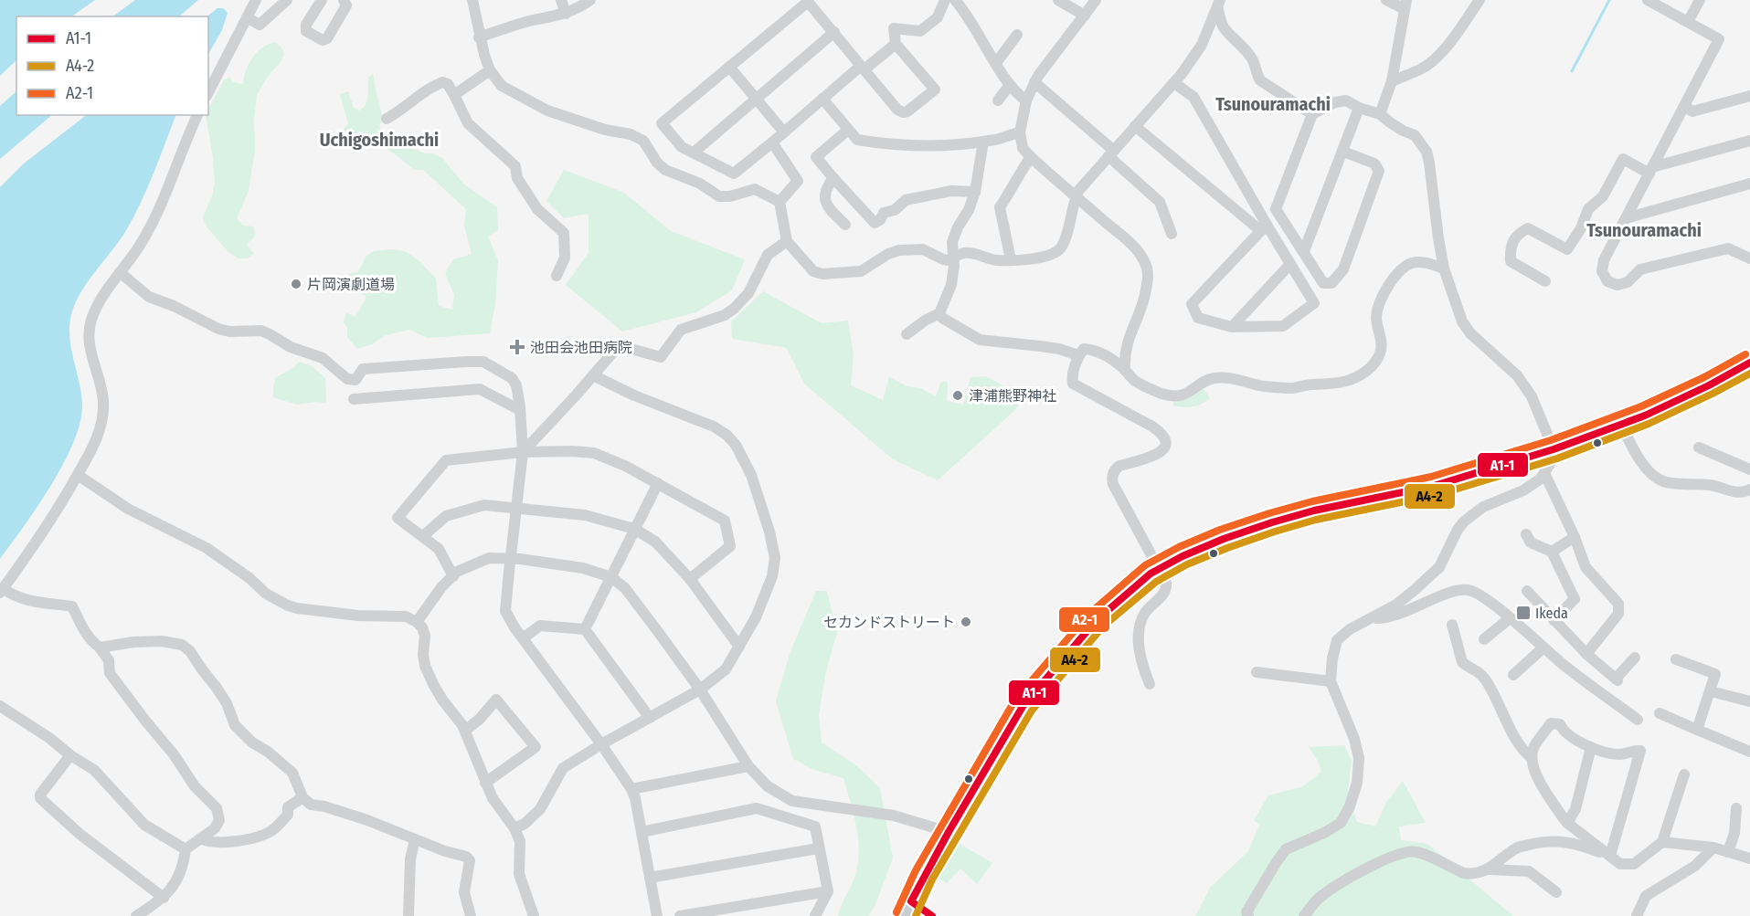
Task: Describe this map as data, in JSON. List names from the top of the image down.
{
  "districts": ["Tsunouramachi", "Uchigoshimachi", "Tsunouramachi"],
  "places": {
    "other": ["片岡演劇道場", "津浦熊野神社", "セカンドストリート"],
    "health": ["池田会池田病院"],
    "transit": ["Ikeda"]
  },
  "lines": ["transit line A2-1", "transit line A1-1", "transit line A4-2"],
  "legend": ["A1-1", "A4-2", "A2-1"]
}
